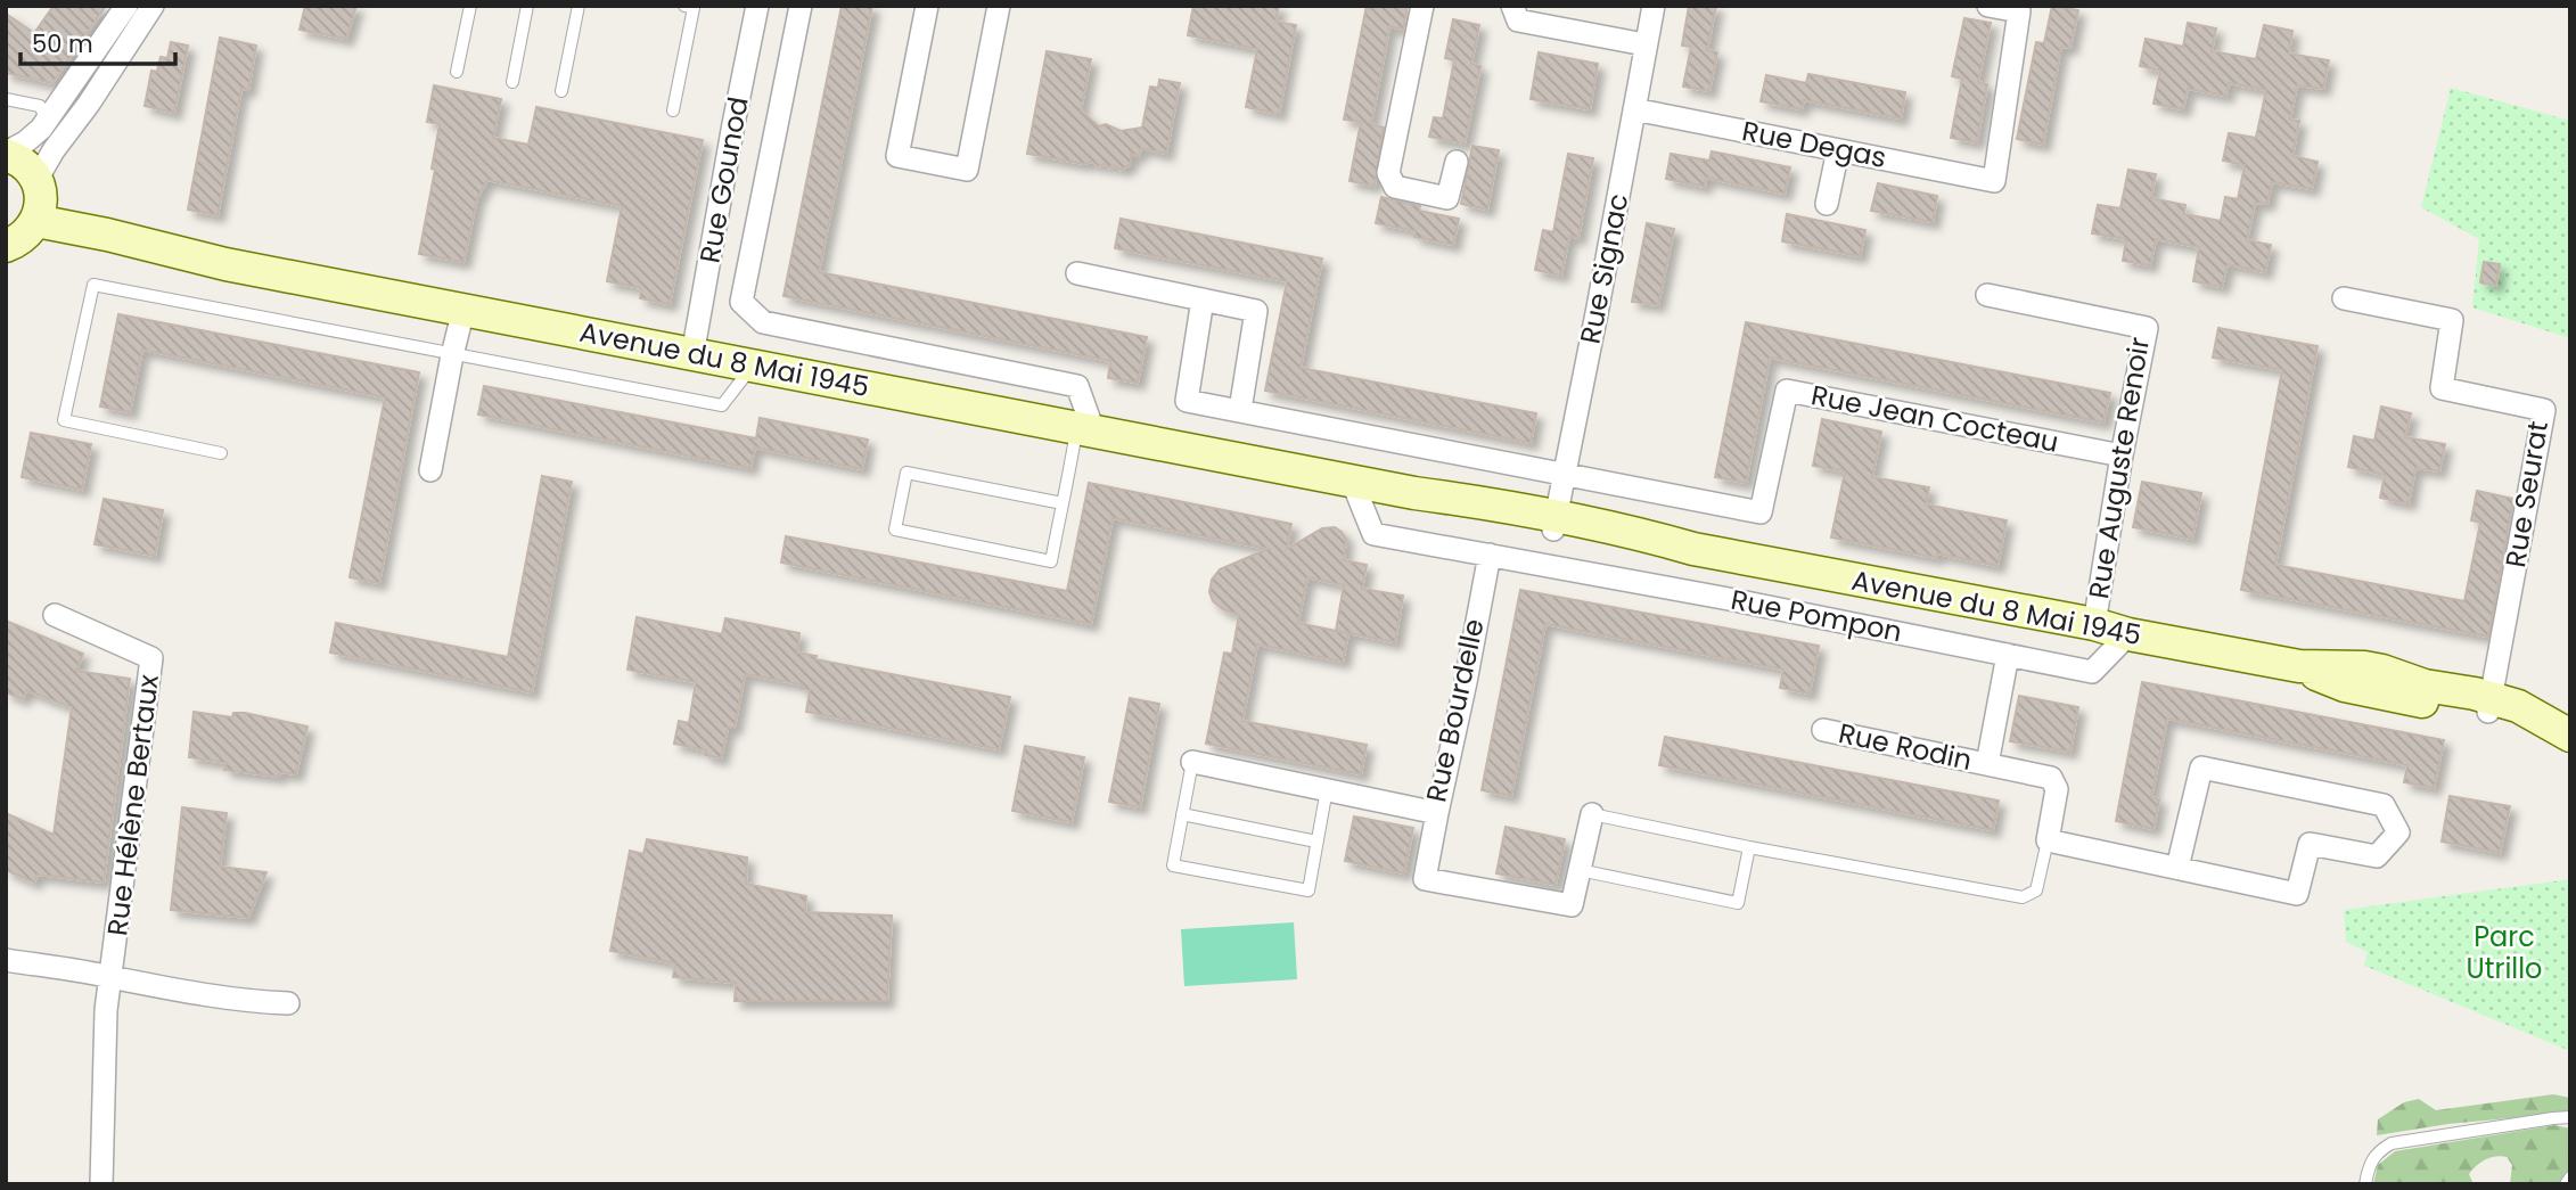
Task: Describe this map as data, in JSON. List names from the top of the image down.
{
  "streets": {
    "main road": ["Avenue du 8 Mai 1945"],
    "street": [
      "Rue Degas",
      "Rue Gounod",
      "Rue Signac",
      "Rue Jean Cocteau",
      "Rue Auguste Renoir",
      "Rue Seurat",
      "Rue Pompon",
      "Rue Bourdelle",
      "Rue Rodin",
      "Rue Hélène Bertaux"
    ]
  },
  "crossings": [
    ["Rue Degas", "Rue Signac"],
    ["Rue Gounod", "Avenue du 8 Mai 1945"],
    ["Rue Signac", "Avenue du 8 Mai 1945"],
    ["Rue Signac", "Rue Jean Cocteau"],
    ["Avenue du 8 Mai 1945", "Rue Auguste Renoir"],
    ["Avenue du 8 Mai 1945", "Rue Seurat"],
    ["Avenue du 8 Mai 1945", "Rue Pompon"],
    ["Rue Jean Cocteau", "Rue Auguste Renoir"],
    ["Rue Pompon", "Rue Bourdelle"],
    ["Rue Pompon", "Rue Rodin"]
  ],
  "parks": ["Parc Utrillo"],
  "scale_bar": "50 m"
}
